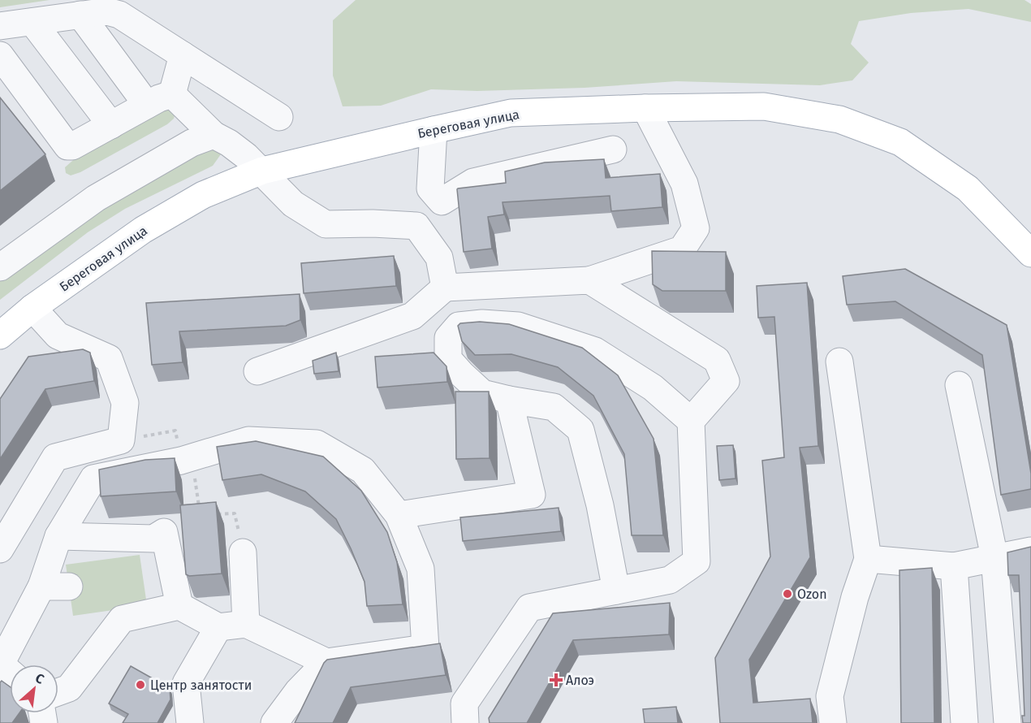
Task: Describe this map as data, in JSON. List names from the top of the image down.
{
  "streets": {
    "main road": ["Береговая улица"]
  },
  "places": {
    "other": ["Ozon", "Центр занятости"],
    "health": ["Алоэ"]
  },
  "north": "top right"
}
